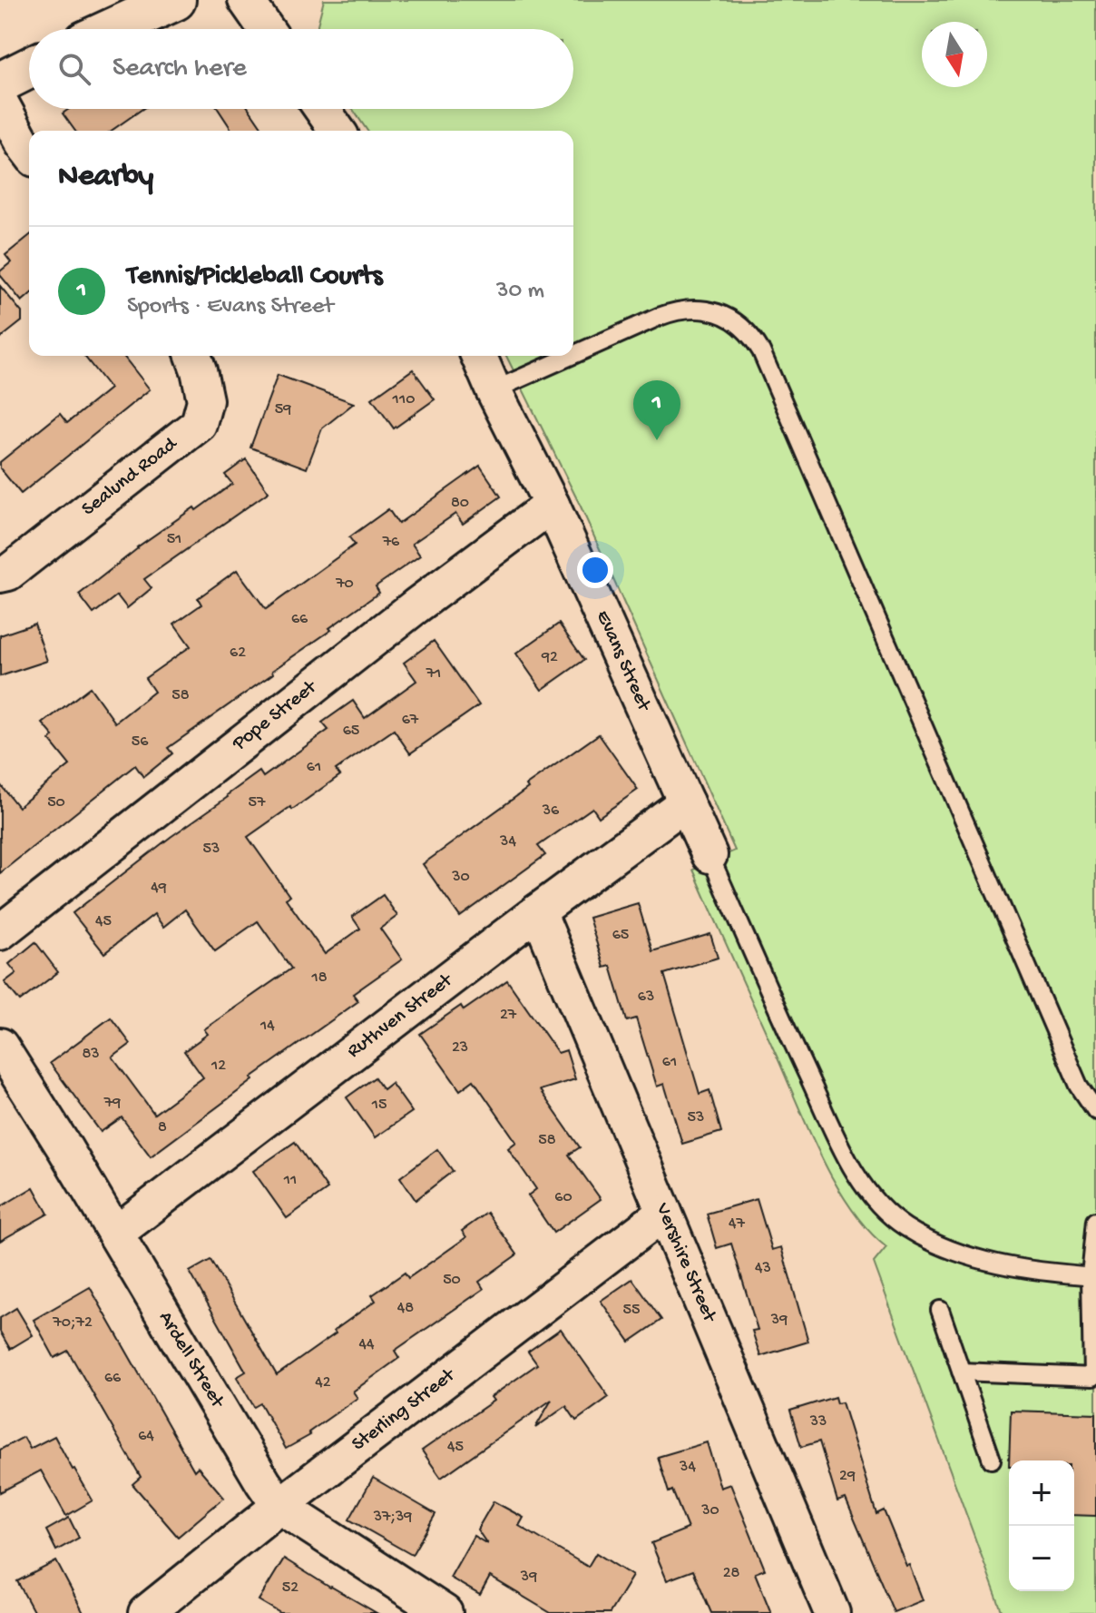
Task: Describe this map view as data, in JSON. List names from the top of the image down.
{
  "streets": {
    "street": [
      "Sealund Road",
      "Evans Street",
      "Pope Street",
      "Ruthven Street",
      "Vershire Street",
      "Ardell Street",
      "Sterling Street"
    ]
  },
  "crossings": [
    ["Evans Street", "Pope Street"],
    ["Evans Street", "Ruthven Street"],
    ["Ruthven Street", "Vershire Street"],
    ["Ruthven Street", "Ardell Street"],
    ["Vershire Street", "Sterling Street"],
    ["Ardell Street", "Sterling Street"]
  ],
  "house_numbers": [
    "110",
    "59",
    "80",
    "51",
    "76",
    "70",
    "66",
    "62",
    "92",
    "71",
    "58",
    "67",
    "65",
    "56",
    "61",
    "50",
    "57",
    "36",
    "34",
    "53",
    "30",
    "49",
    "45",
    "65",
    "18",
    "63",
    "27",
    "14",
    "23",
    "83",
    "61",
    "12",
    "79",
    "15",
    "53",
    "8",
    "58",
    "11",
    "60",
    "47",
    "43",
    "50",
    "48",
    "55",
    "39",
    "70;72",
    "44",
    "66",
    "42",
    "33",
    "64",
    "45",
    "34",
    "29",
    "30",
    "37;39",
    "28",
    "39",
    "52"
  ],
  "north": "bottom",
  "page": {
    "search": "Search here",
    "heading": "Nearby",
    "list": [
      {
        "mark": "1",
        "name": "Tennis/Pickleball Courts",
        "note": "Sports · Evans Street",
        "value": "30 m"
      }
    ],
    "pins": "1",
    "map_buttons": ["+", "−"]
  }
}
